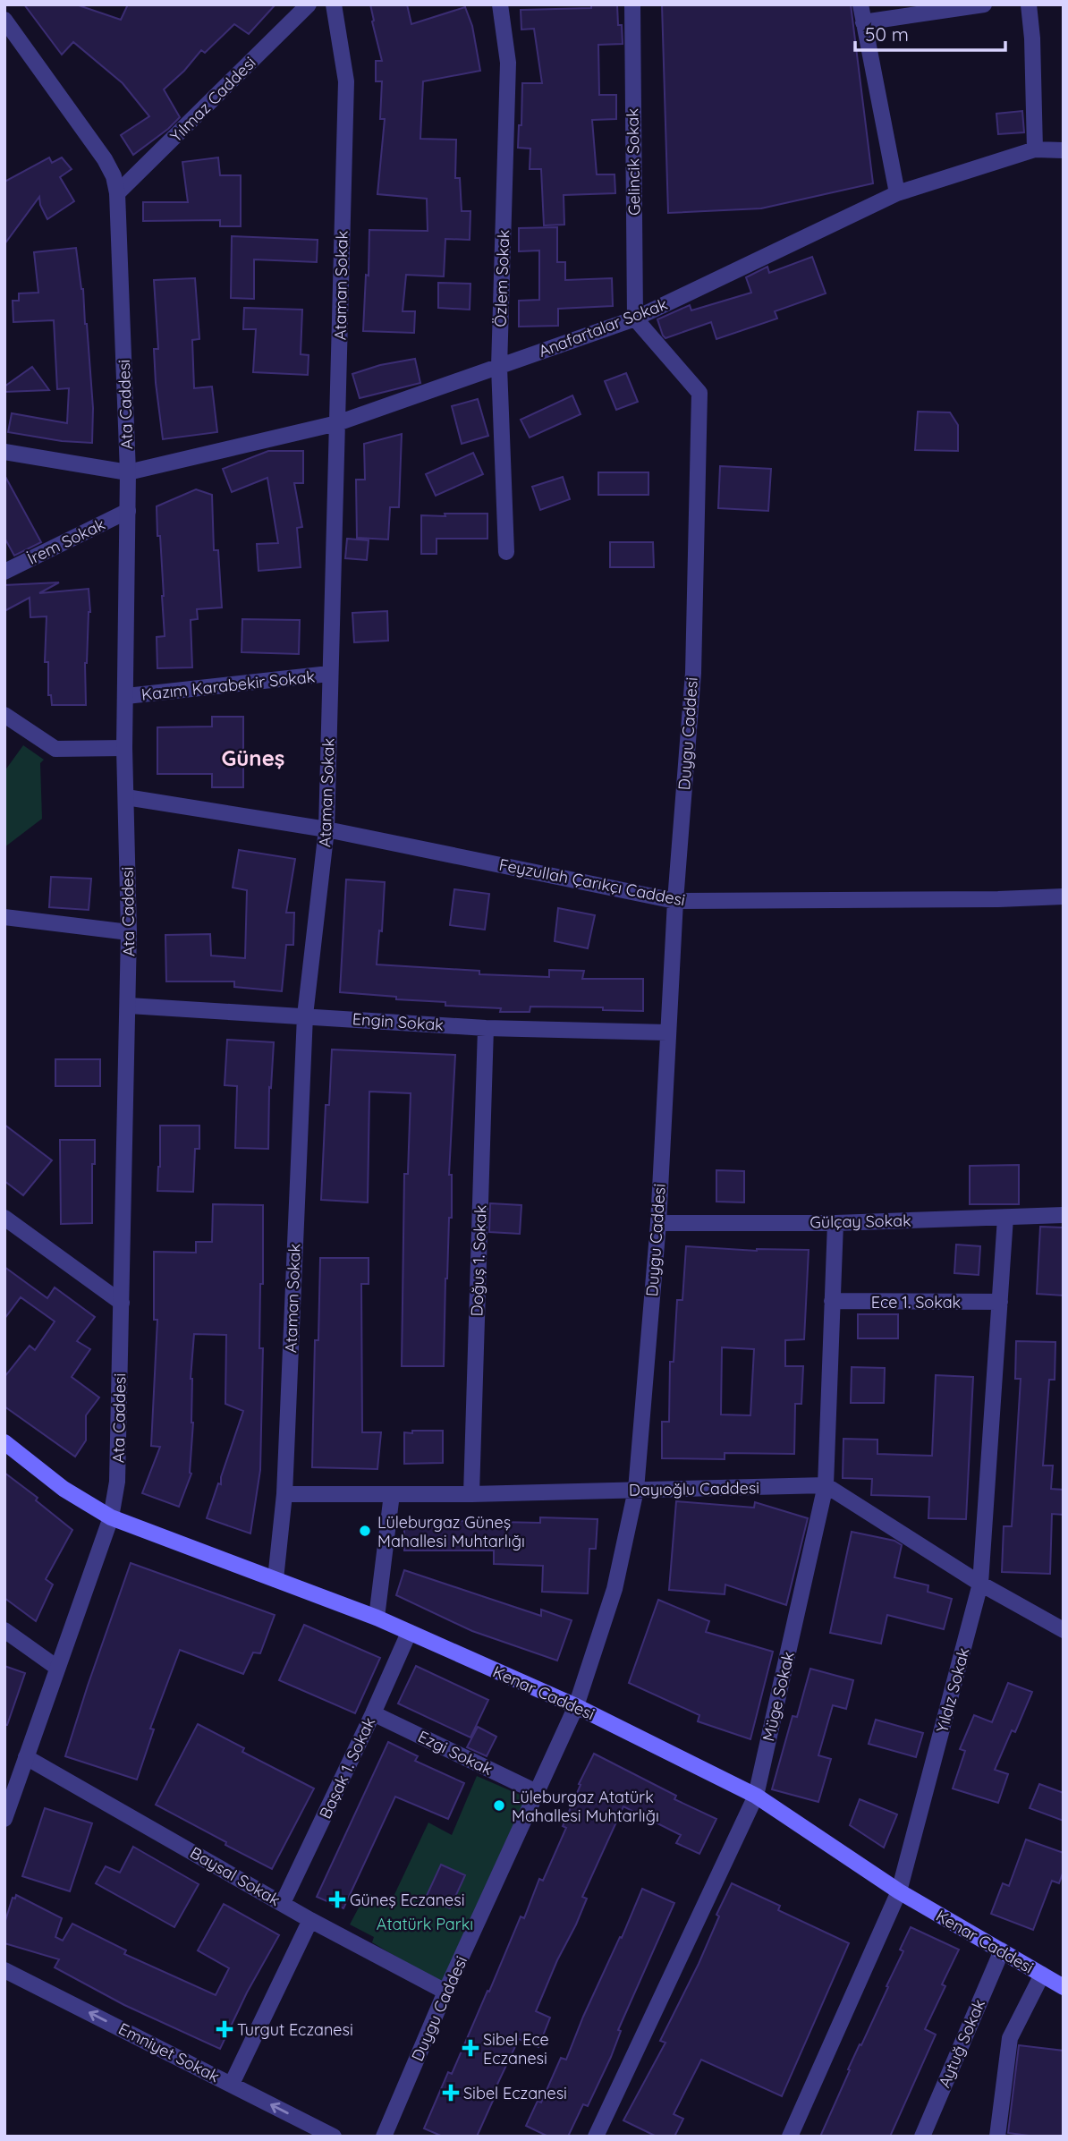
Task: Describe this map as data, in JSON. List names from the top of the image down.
{
  "streets": {
    "main road": ["Kenar Caddesi"],
    "street": [
      "Yılmaz Caddesi",
      "Gelincik Sokak",
      "Özlem Sokak",
      "Ataman Sokak",
      "Anafartalar Sokak",
      "Ata Caddesi",
      "İrem Sokak",
      "Kazım Karabekir Sokak",
      "Duygu Caddesi",
      "Feyzullah Çarıkçı Caddesi",
      "Engin Sokak",
      "Gülçay Sokak",
      "Doğuş 1. Sokak",
      "Ece 1. Sokak",
      "Dayıoğlu Caddesi",
      "Yıldız Sokak",
      "Müge Sokak",
      "Ezgi Sokak",
      "Başak 1. Sokak",
      "Baysal Sokak",
      "Aytuğ Sokak",
      "Emniyet Sokak"
    ]
  },
  "crossings": [
    ["Yılmaz Caddesi", "Ata Caddesi"],
    ["Gelincik Sokak", "Anafartalar Sokak"],
    ["Gelincik Sokak", "Duygu Caddesi"],
    ["Özlem Sokak", "Anafartalar Sokak"],
    ["Ataman Sokak", "Anafartalar Sokak"],
    ["Ataman Sokak", "Kazım Karabekir Sokak"],
    ["Ataman Sokak", "Feyzullah Çarıkçı Caddesi"],
    ["Ataman Sokak", "Engin Sokak"],
    ["Ataman Sokak", "Dayıoğlu Caddesi"],
    ["Ataman Sokak", "Kenar Caddesi"],
    ["Anafartalar Sokak", "Ata Caddesi"],
    ["Anafartalar Sokak", "Duygu Caddesi"],
    ["Ata Caddesi", "İrem Sokak"],
    ["Ata Caddesi", "Kazım Karabekir Sokak"],
    ["Ata Caddesi", "Feyzullah Çarıkçı Caddesi"],
    ["Ata Caddesi", "Engin Sokak"],
    ["Ata Caddesi", "Kenar Caddesi"],
    ["Ata Caddesi", "Baysal Sokak"],
    ["Duygu Caddesi", "Feyzullah Çarıkçı Caddesi"],
    ["Duygu Caddesi", "Engin Sokak"],
    ["Duygu Caddesi", "Gülçay Sokak"],
    ["Duygu Caddesi", "Dayıoğlu Caddesi"],
    ["Duygu Caddesi", "Kenar Caddesi"],
    ["Duygu Caddesi", "Ezgi Sokak"],
    ["Duygu Caddesi", "Baysal Sokak"],
    ["Engin Sokak", "Doğuş 1. Sokak"],
    ["Gülçay Sokak", "Yıldız Sokak"],
    ["Gülçay Sokak", "Müge Sokak"],
    ["Doğuş 1. Sokak", "Dayıoğlu Caddesi"],
    ["Ece 1. Sokak", "Yıldız Sokak"],
    ["Ece 1. Sokak", "Müge Sokak"],
    ["Dayıoğlu Caddesi", "Müge Sokak"],
    ["Yıldız Sokak", "Kenar Caddesi"],
    ["Kenar Caddesi", "Müge Sokak"],
    ["Kenar Caddesi", "Başak 1. Sokak"],
    ["Kenar Caddesi", "Aytuğ Sokak"],
    ["Ezgi Sokak", "Başak 1. Sokak"],
    ["Başak 1. Sokak", "Baysal Sokak"]
  ],
  "one_way": ["Emniyet Sokak"],
  "districts": ["Güneş"],
  "parks": ["Atatürk Parkı"],
  "places": {
    "other": ["Lüleburgaz Güneş Mahallesi Muhtarlığı", "Lüleburgaz Atatürk Mahallesi Muhtarlığı"],
    "health": [
      "Güneş Eczanesi",
      "Turgut Eczanesi",
      "Sibel Ece Eczanesi",
      "Sibel Eczanesi"
    ]
  },
  "scale_bar": "50 m"
}
